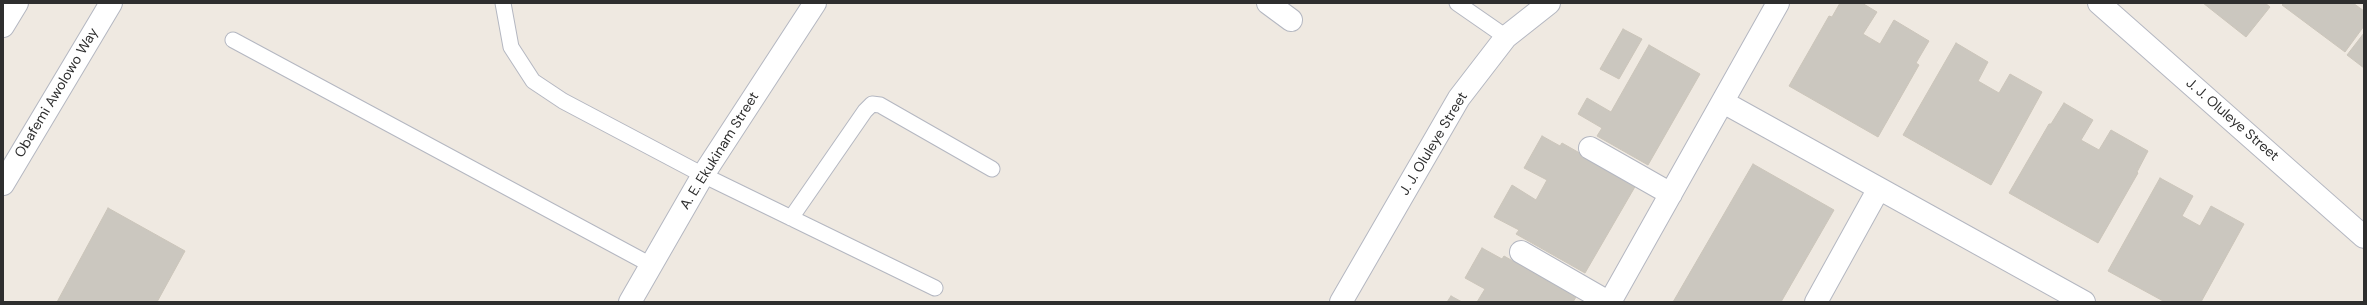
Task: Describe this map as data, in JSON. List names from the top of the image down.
{
  "streets": {
    "street": ["Obafemi Awolowo Way", "J. J. Oluleye Street", "A. E. Ekukinam Street"]
  }
}
